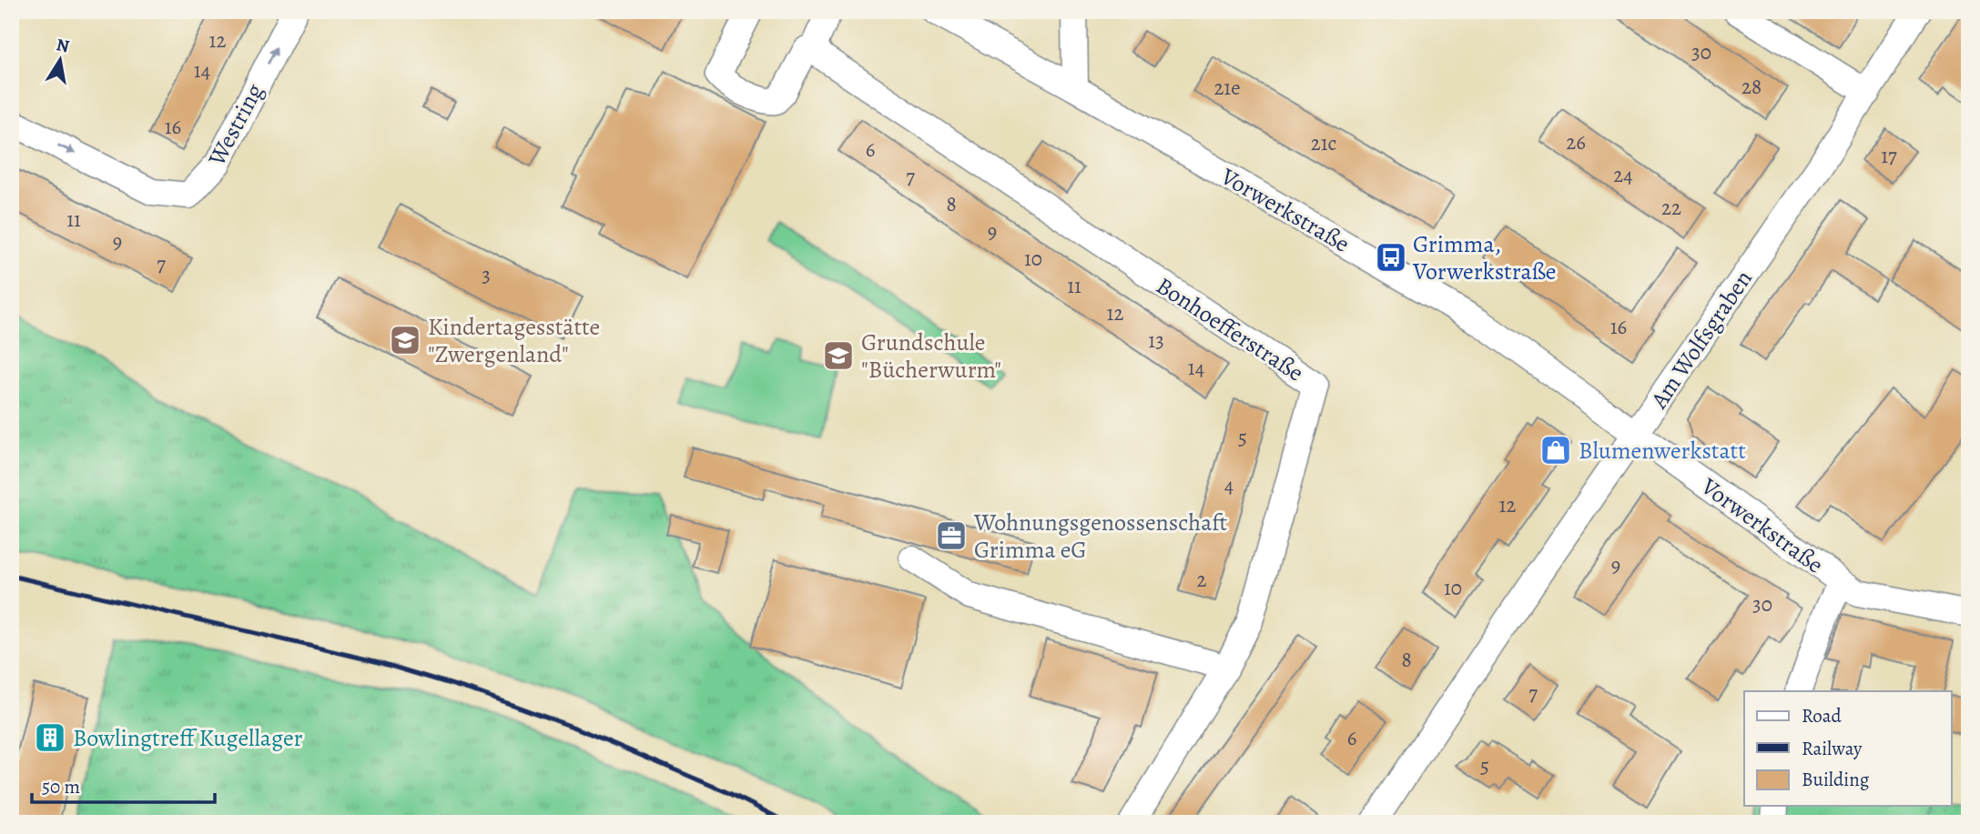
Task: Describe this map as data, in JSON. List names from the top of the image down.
{
  "streets": {
    "street": [
      "Westring",
      "Vorwerkstraße",
      "Bonhoefferstraße",
      "Am Wolfsgraben"
    ]
  },
  "crossings": [
    ["Vorwerkstraße", "Am Wolfsgraben"]
  ],
  "places": {
    "bus stop": ["Grimma, Vorwerkstraße"],
    "school or university": ["Kindertagesstätte \"Zwergenland\"", "Grundschule \"Bücherwurm\""],
    "shop": ["Blumenwerkstatt"],
    "office": ["Wohnungsgenossenschaft Grimma eG"],
    "building": ["Bowlingtreff Kugellager"]
  },
  "house_numbers": [
    "12",
    "30",
    "14",
    "28",
    "21e",
    "16",
    "26",
    "21c",
    "6",
    "17",
    "24",
    "7",
    "8",
    "22",
    "11",
    "9",
    "9",
    "10",
    "7",
    "3",
    "11",
    "12",
    "16",
    "13",
    "14",
    "5",
    "4",
    "12",
    "9",
    "2",
    "10",
    "30",
    "8",
    "7",
    "6",
    "5"
  ],
  "legend": ["Road", "Railway", "Building"],
  "scale_bar": "50 m",
  "north": "top"
}
